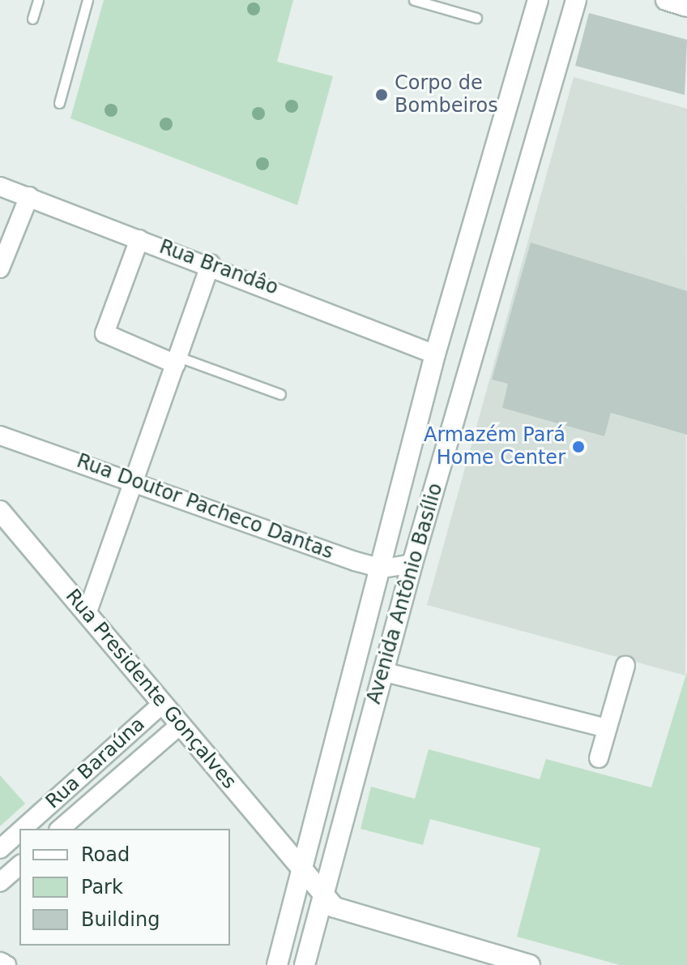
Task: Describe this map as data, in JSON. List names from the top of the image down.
{
  "streets": {
    "main road": ["Avenida Antônio Basílio", "Rua Presidente Gonçalves"],
    "street": ["Rua Brandâo", "Rua Doutor Pacheco Dantas", "Rua Baraúna"]
  },
  "crossings": [
    ["Rua Brandâo", "Avenida Antônio Basílio"],
    ["Rua Doutor Pacheco Dantas", "Avenida Antônio Basílio"],
    ["Avenida Antônio Basílio", "Rua Presidente Gonçalves"],
    ["Rua Presidente Gonçalves", "Rua Baraúna"]
  ],
  "places": ["Corpo de Bombeiros", "Armazém Pará Home Center"],
  "legend": ["Road", "Park", "Building"]
}
